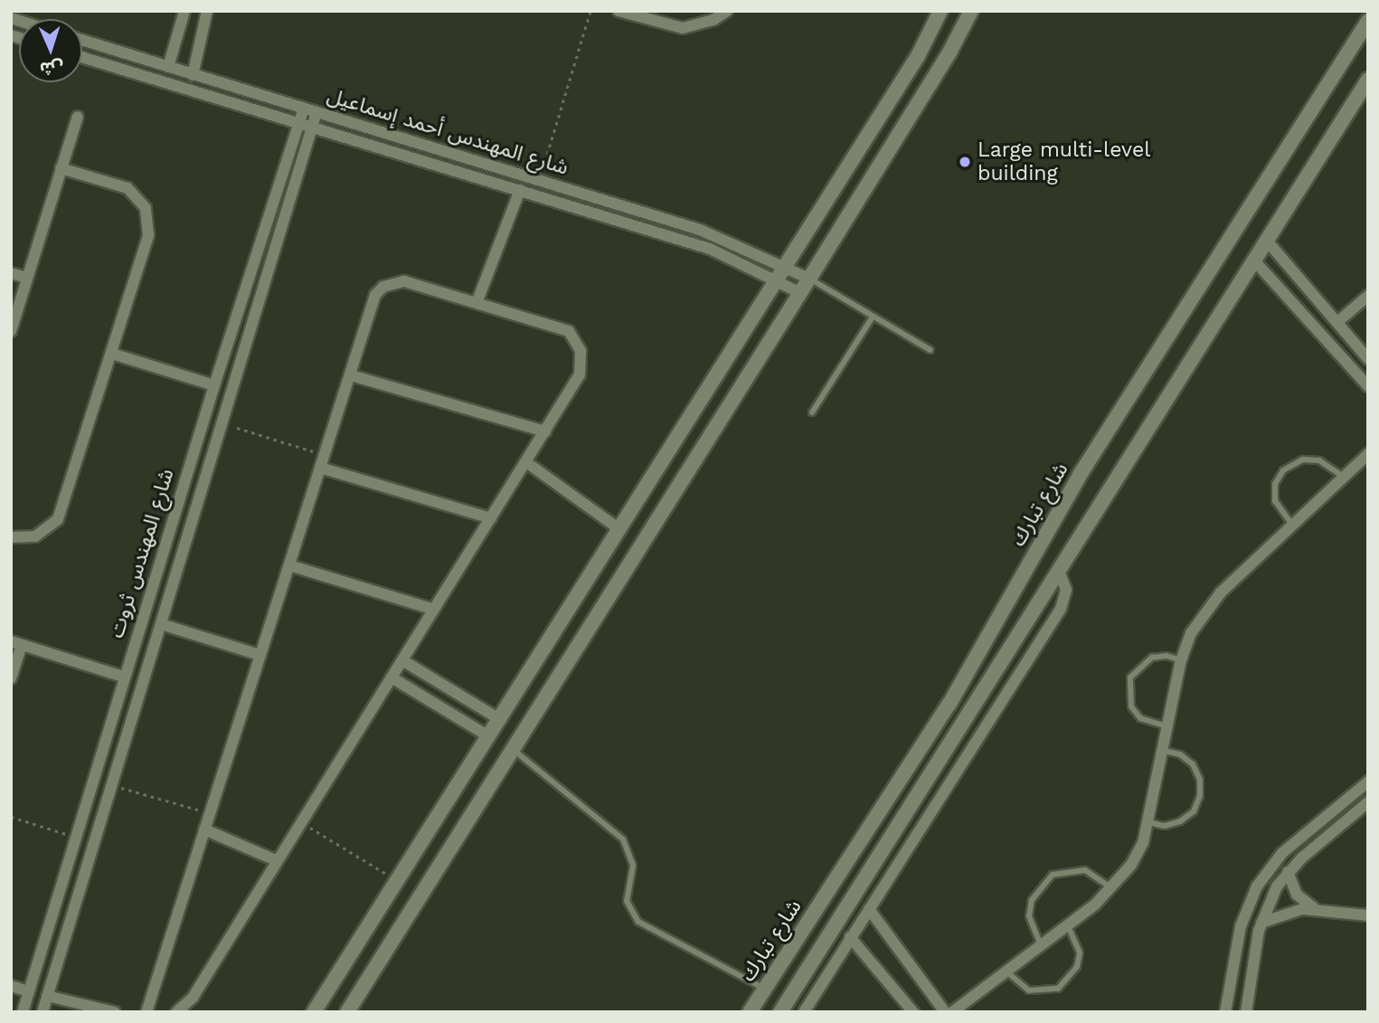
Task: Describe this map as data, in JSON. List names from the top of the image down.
{
  "streets": {
    "street": ["شارع المهندس أحمد إسماعيل", "شارع تبارك", "شارع المهندس ثروت"]
  },
  "crossings": [
    ["شارع المهندس أحمد إسماعيل", "شارع المهندس ثروت"]
  ],
  "places": ["Large multi-level building"],
  "north": "bottom"
}
